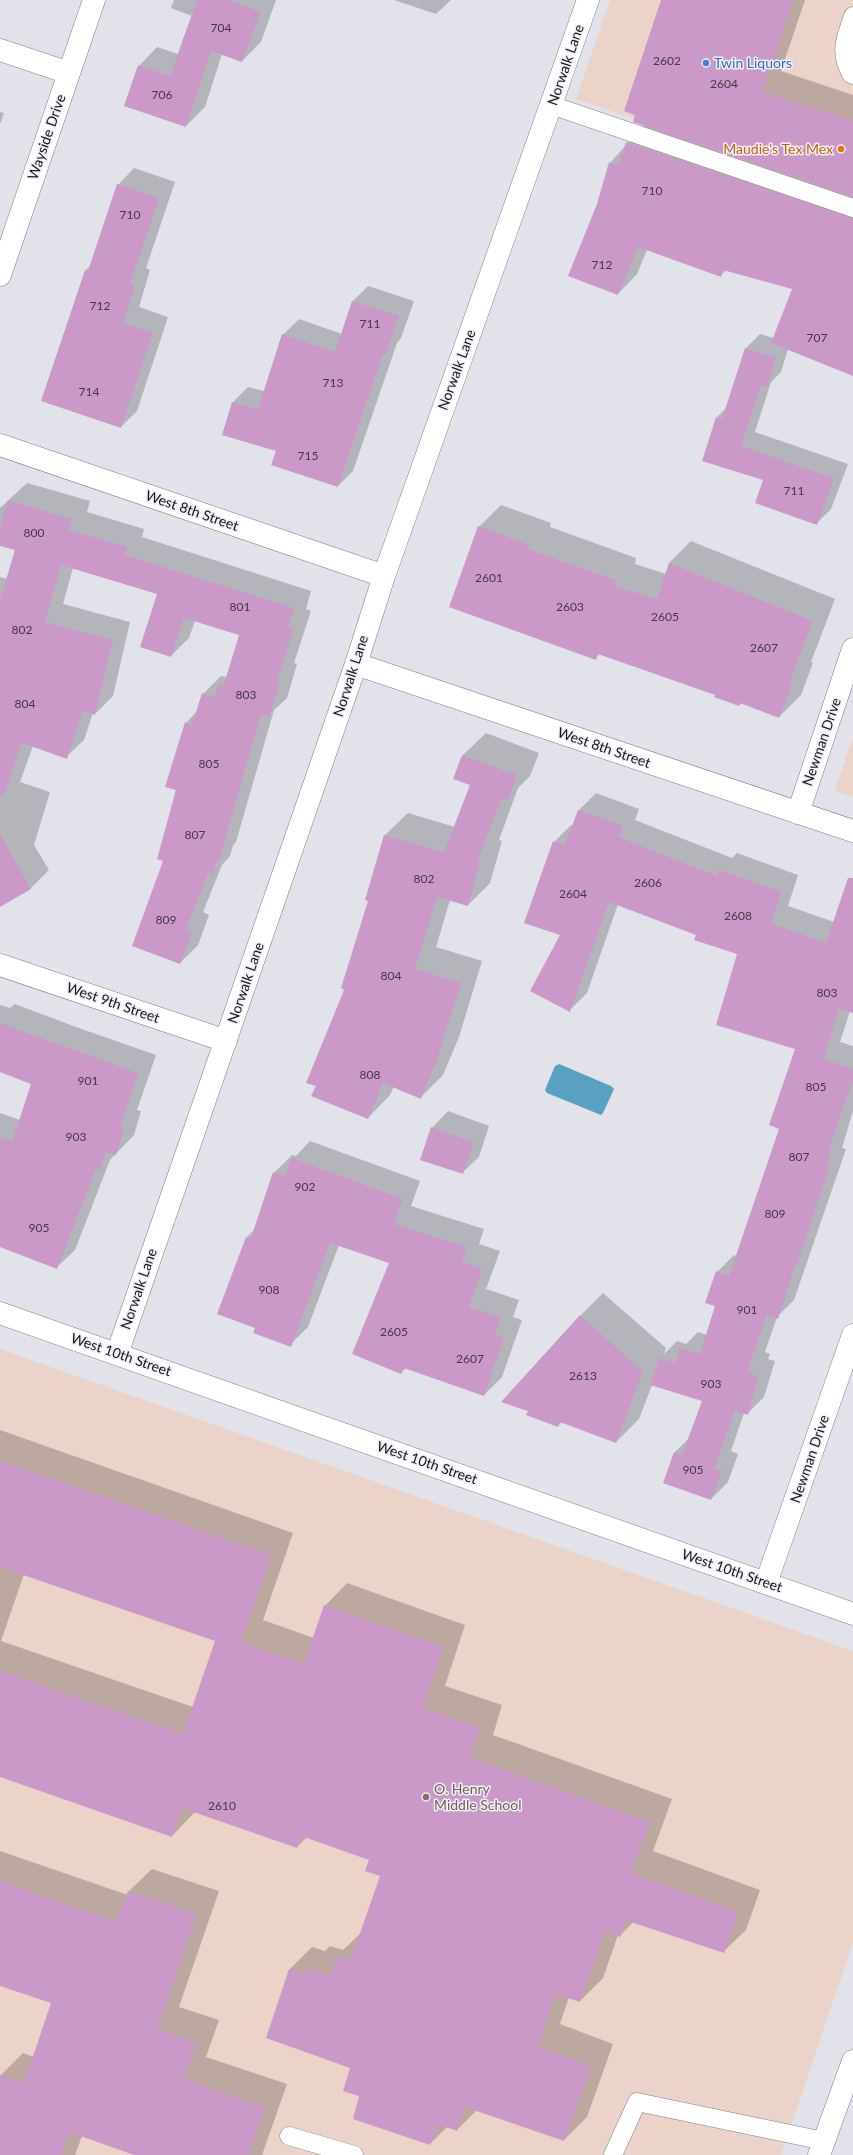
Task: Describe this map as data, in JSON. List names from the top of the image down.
{
  "streets": {
    "street": [
      "Norwalk Lane",
      "Wayside Drive",
      "West 8th Street",
      "Newman Drive",
      "West 9th Street",
      "West 10th Street"
    ]
  },
  "crossings": [
    ["Norwalk Lane", "West 8th Street"],
    ["Norwalk Lane", "West 9th Street"],
    ["Norwalk Lane", "West 10th Street"],
    ["West 8th Street", "Newman Drive"],
    ["Newman Drive", "West 10th Street"]
  ],
  "places": ["Twin Liquors", "Maudie's Tex Mex", "O. Henry Middle School"],
  "house_numbers": [
    "704",
    "2602",
    "2604",
    "706",
    "710",
    "710",
    "712",
    "712",
    "711",
    "707",
    "713",
    "714",
    "715",
    "711",
    "800",
    "2601",
    "801",
    "2603",
    "2605",
    "802",
    "2607",
    "803",
    "804",
    "805",
    "807",
    "802",
    "2606",
    "2604",
    "2608",
    "809",
    "804",
    "803",
    "808",
    "901",
    "805",
    "903",
    "807",
    "902",
    "809",
    "905",
    "908",
    "901",
    "2605",
    "2607",
    "2613",
    "903",
    "905",
    "2610"
  ]
}
